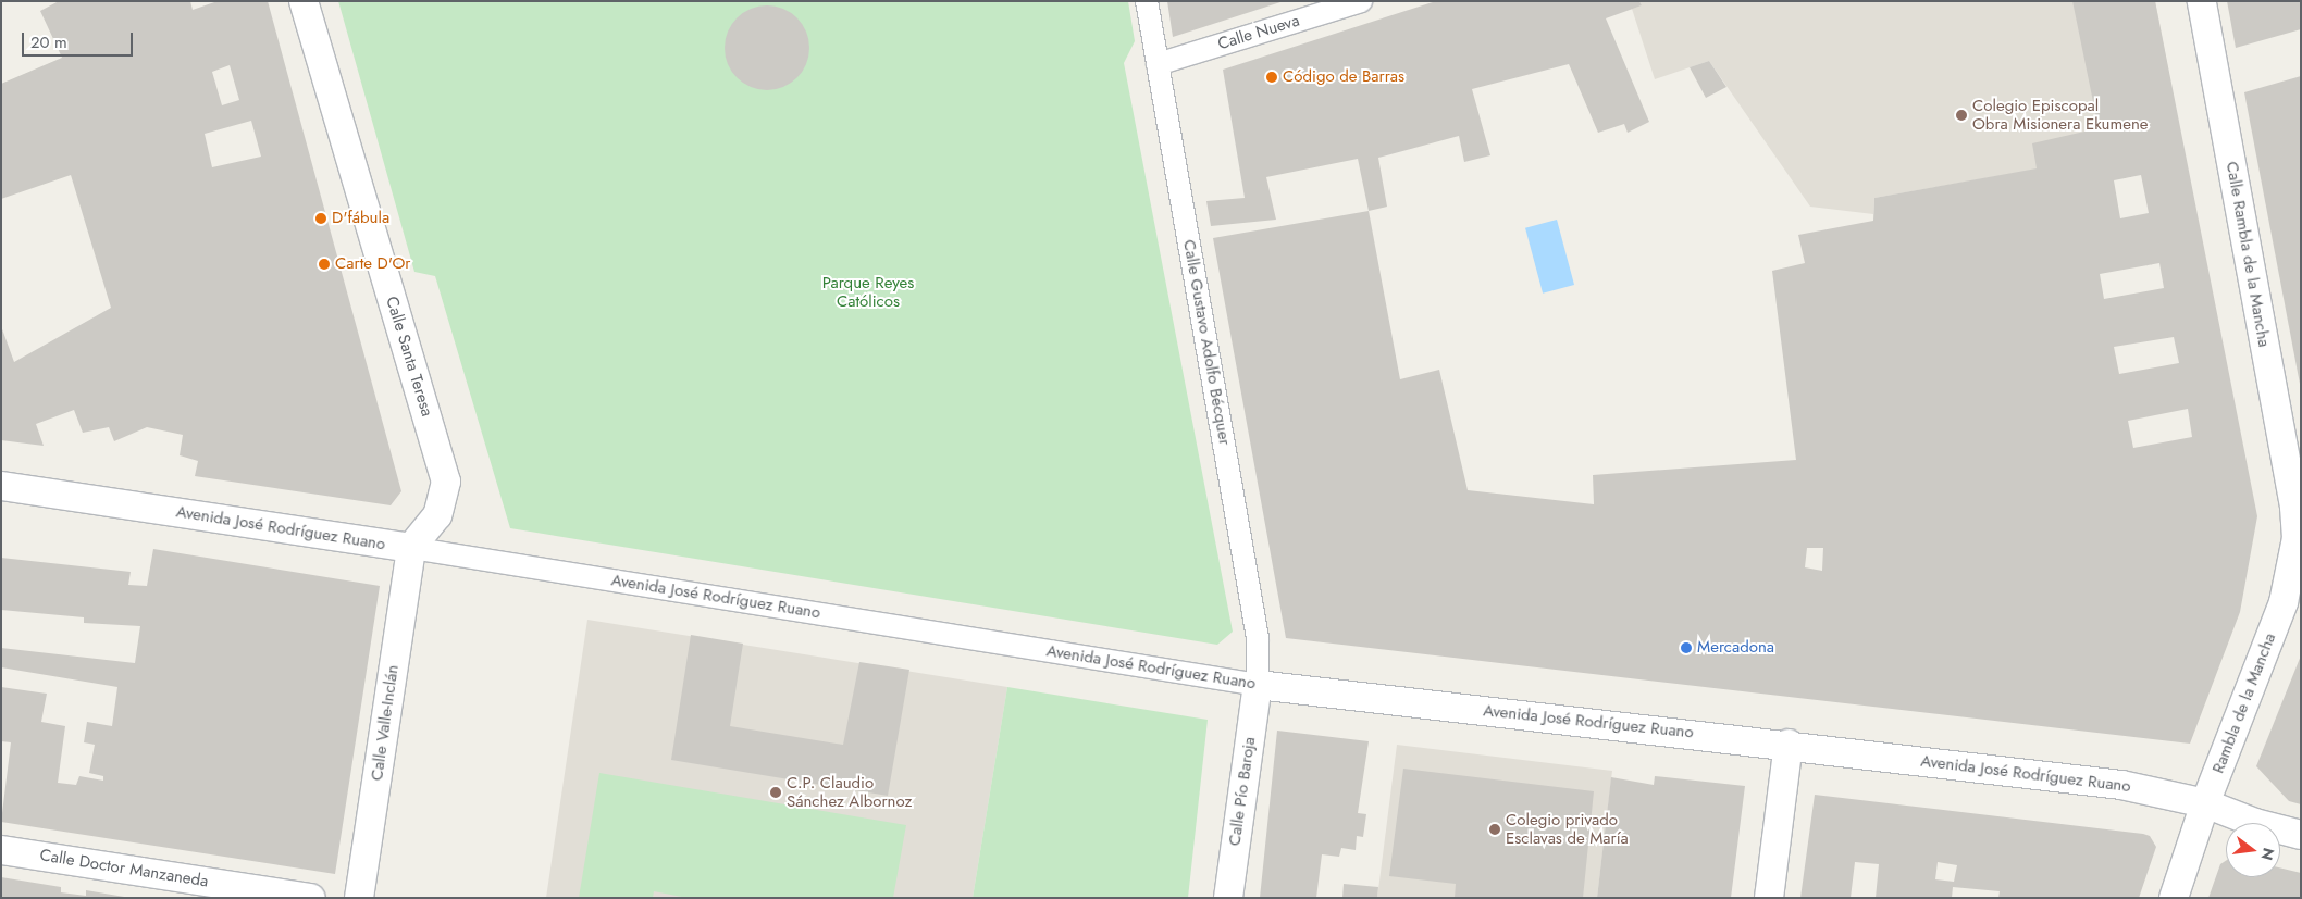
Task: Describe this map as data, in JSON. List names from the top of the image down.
{
  "streets": {
    "street": [
      "Calle Nueva",
      "Calle Rambla de la Mancha",
      "Calle Gustavo Adolfo Bécquer",
      "Calle Santa Teresa",
      "Avenida José Rodríguez Ruano",
      "Rambla de la Mancha",
      "Calle Valle-Inclán",
      "Calle Pío Baroja",
      "Calle Doctor Manzaneda"
    ]
  },
  "crossings": [
    ["Calle Nueva", "Calle Gustavo Adolfo Bécquer"],
    ["Calle Rambla de la Mancha", "Rambla de la Mancha"],
    ["Calle Gustavo Adolfo Bécquer", "Avenida José Rodríguez Ruano"],
    ["Calle Gustavo Adolfo Bécquer", "Calle Pío Baroja"],
    ["Calle Santa Teresa", "Avenida José Rodríguez Ruano"],
    ["Calle Santa Teresa", "Calle Valle-Inclán"],
    ["Avenida José Rodríguez Ruano", "Rambla de la Mancha"],
    ["Avenida José Rodríguez Ruano", "Calle Valle-Inclán"],
    ["Avenida José Rodríguez Ruano", "Calle Pío Baroja"]
  ],
  "parks": ["Parque Reyes Católicos"],
  "places": [
    "Código de Barras",
    "Colegio Episcopal Obra Misionera Ekumene",
    "D'fábula",
    "Carte D'Or",
    "Mercadona",
    "C.P. Claudio Sánchez Albornoz",
    "Colegio privado Esclavas de María"
  ],
  "scale_bar": "20 m",
  "north": "right"
}
